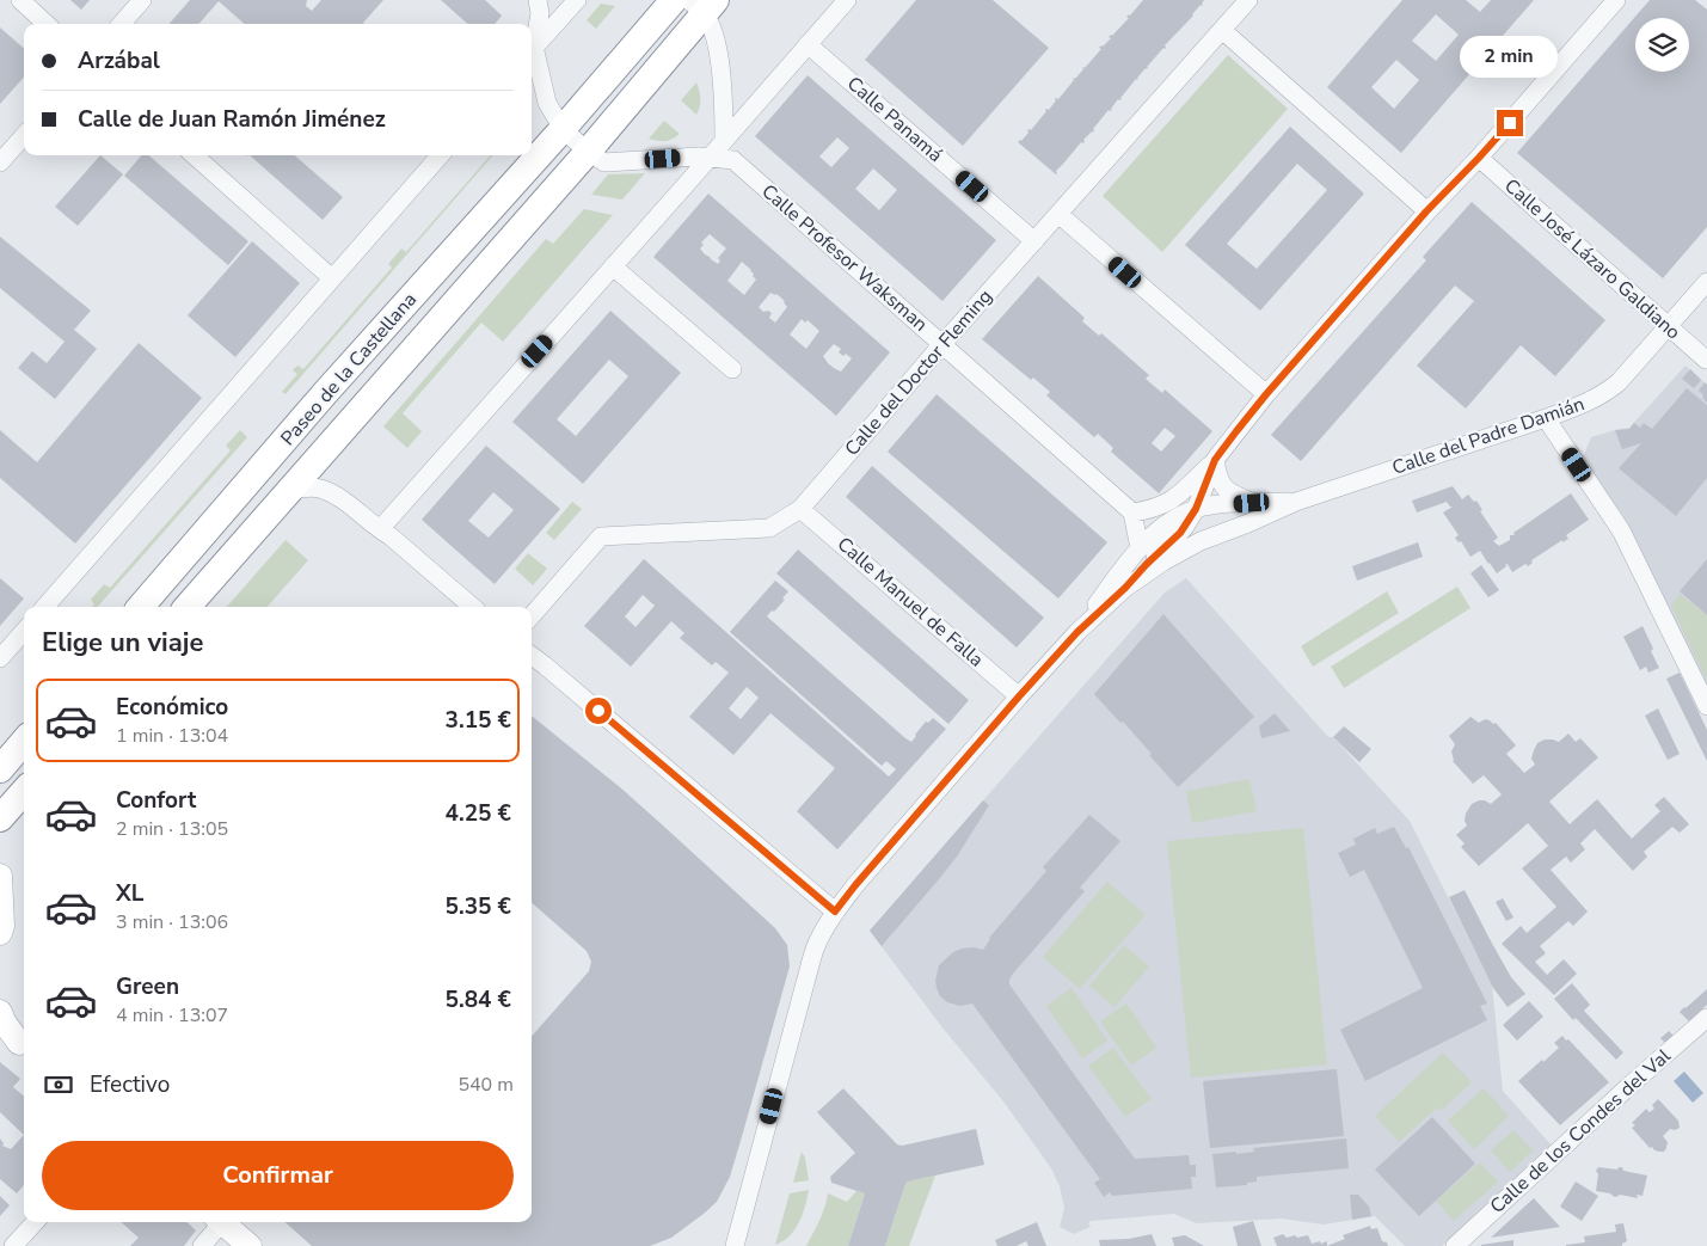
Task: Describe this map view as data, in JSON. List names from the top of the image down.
{
  "streets": {
    "highway": ["Paseo de la Castellana"],
    "street": [
      "Calle Panamá",
      "Calle Profesor Waksman",
      "Calle José Lázaro Galdiano",
      "Calle del Doctor Fleming",
      "Calle del Padre Damián",
      "Calle Manuel de Falla",
      "Calle de los Condes del Val"
    ]
  },
  "crossings": [
    ["Calle Panamá", "Calle del Doctor Fleming"],
    ["Calle Profesor Waksman", "Calle del Doctor Fleming"],
    ["Calle José Lázaro Galdiano", "Calle del Padre Damián"],
    ["Calle del Doctor Fleming", "Calle Manuel de Falla"],
    ["Calle del Padre Damián", "Calle Manuel de Falla"]
  ],
  "page": {
    "banner": ["Arzábal", "Calle de Juan Ramón Jiménez"],
    "bubble": "2 min",
    "heading": "Elige un viaje",
    "list": [
      {
        "name": "Económico",
        "note": "1 min · 13:04",
        "value": "3.15 €"
      },
      {
        "name": "Confort",
        "note": "2 min · 13:05",
        "value": "4.25 €"
      },
      {
        "name": "XL",
        "note": "3 min · 13:06",
        "value": "5.35 €"
      },
      {
        "name": "Green",
        "note": "4 min · 13:07",
        "value": "5.84 €"
      }
    ],
    "pay": ["Efectivo", "540 m"],
    "buttons": "Confirmar"
  }
}
